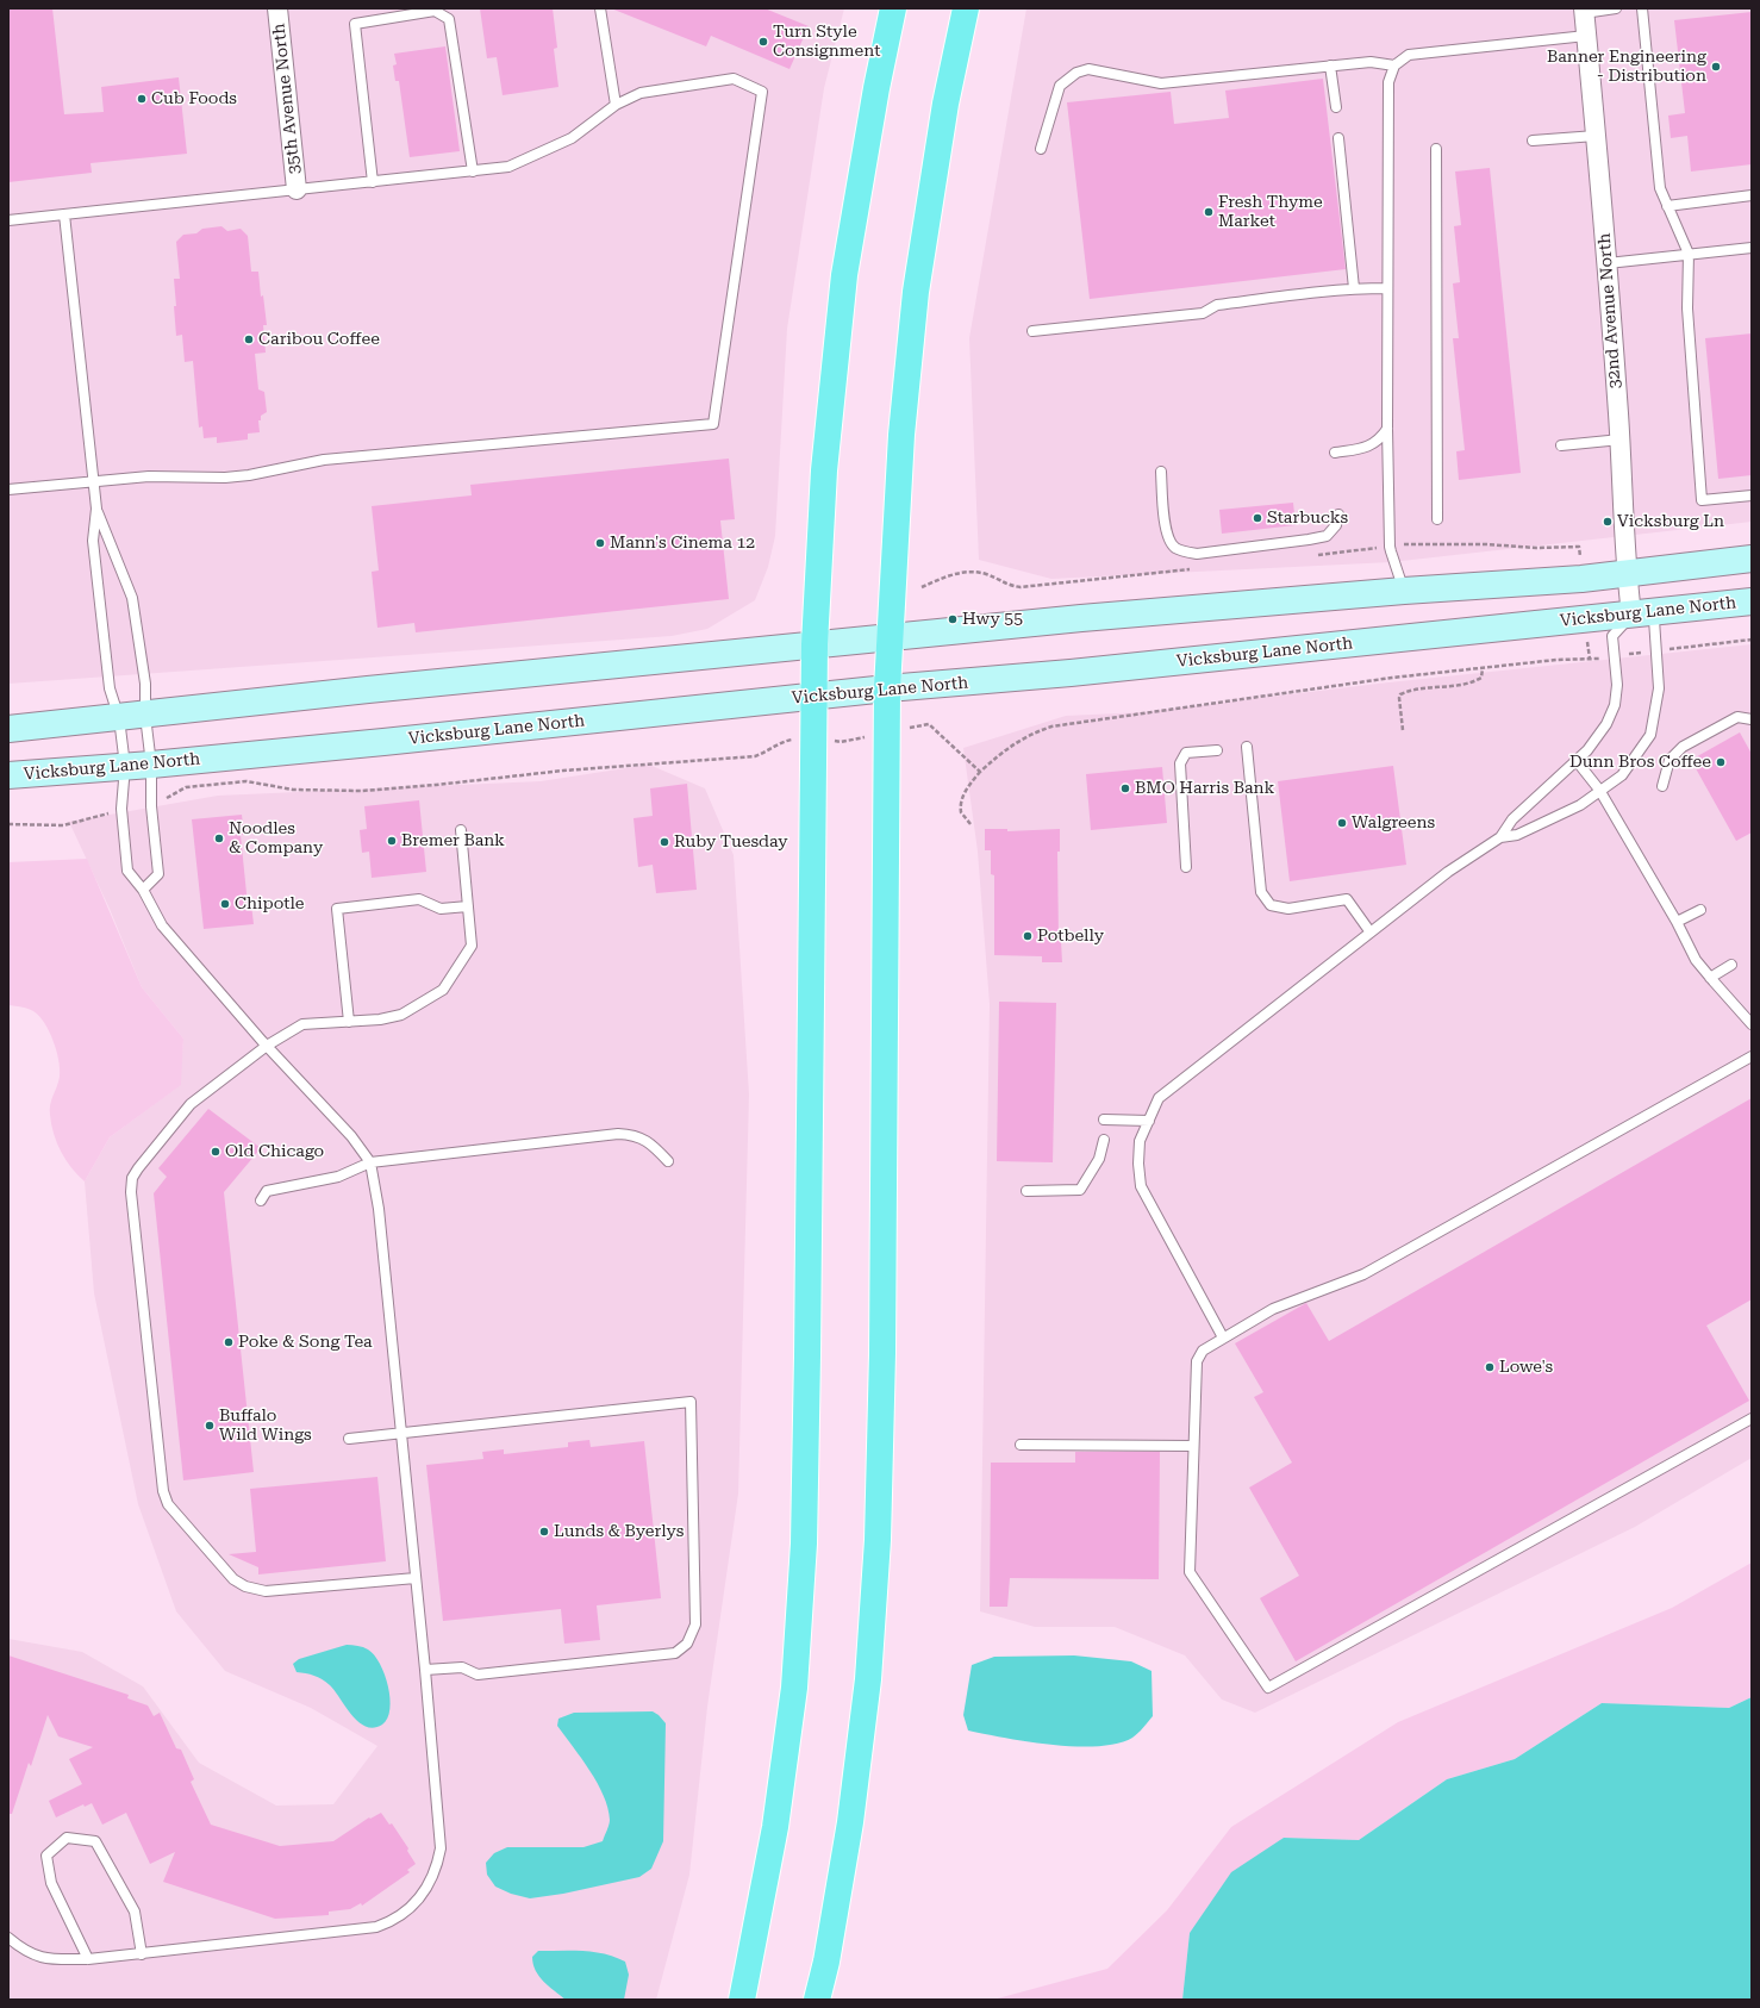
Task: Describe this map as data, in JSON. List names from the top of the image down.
{
  "streets": {
    "main road": ["Vicksburg Lane North"],
    "street": ["35th Avenue North", "32nd Avenue North"]
  },
  "crossings": [
    ["32nd Avenue North", "Vicksburg Lane North"]
  ],
  "places": [
    "Turn Style Consignment",
    "Banner Engineering - Distribution",
    "Cub Foods",
    "Fresh Thyme Market",
    "Caribou Coffee",
    "Starbucks",
    "Vicksburg Ln",
    "Mann's Cinema 12",
    "Hwy 55",
    "Dunn Bros Coffee",
    "BMO Harris Bank",
    "Walgreens",
    "Noodles & Company",
    "Bremer Bank",
    "Ruby Tuesday",
    "Chipotle",
    "Potbelly",
    "Old Chicago",
    "Poke & Song Tea",
    "Lowe's",
    "Buffalo Wild Wings",
    "Lunds & Byerlys"
  ]
}
